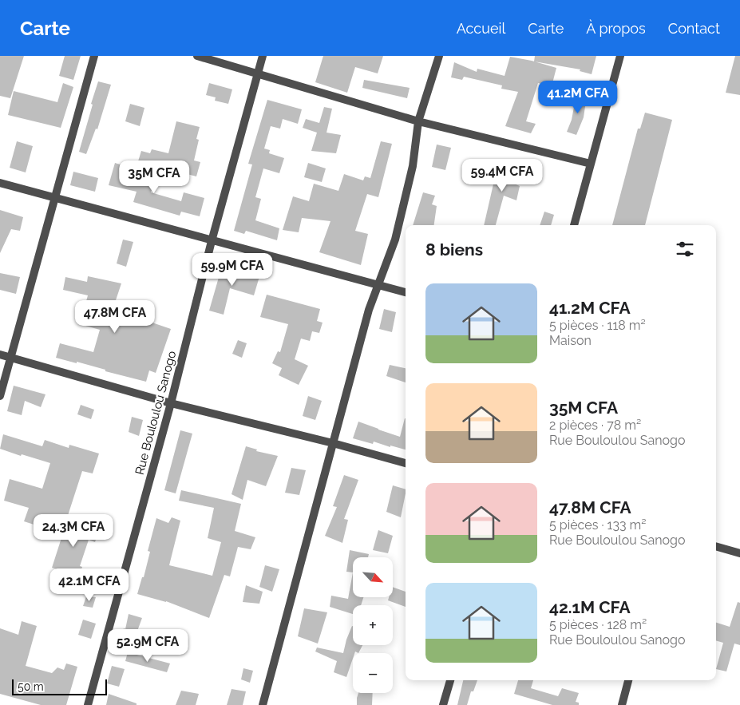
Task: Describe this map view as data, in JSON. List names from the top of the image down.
{
  "streets": {
    "street": ["Rue Bouloulou Sanogo"]
  },
  "scale_bar": "50 m",
  "north": "bottom right",
  "page": {
    "header": "Carte",
    "nav": [
      "Accueil",
      "Carte",
      "À propos",
      "Contact"
    ],
    "price": [
      "41.2M CFA",
      "59.4M CFA",
      "35M CFA",
      "59.9M CFA",
      "47.8M CFA",
      "24.3M CFA",
      "42.1M CFA",
      "52.9M CFA"
    ],
    "heading": "8 biens",
    "list": [
      {
        "name": "41.2M CFA",
        "note": "5 pièces · 118 m² · Maison"
      },
      {
        "name": "35M CFA",
        "note": "2 pièces · 78 m² · Rue Bouloulou Sanogo"
      },
      {
        "name": "47.8M CFA",
        "note": "5 pièces · 133 m² · Rue Bouloulou Sanogo"
      },
      {
        "name": "42.1M CFA",
        "note": "5 pièces · 128 m² · Rue Bouloulou Sanogo"
      }
    ],
    "map_buttons": ["+", "−"],
    "scale": "50 m"
  }
}
